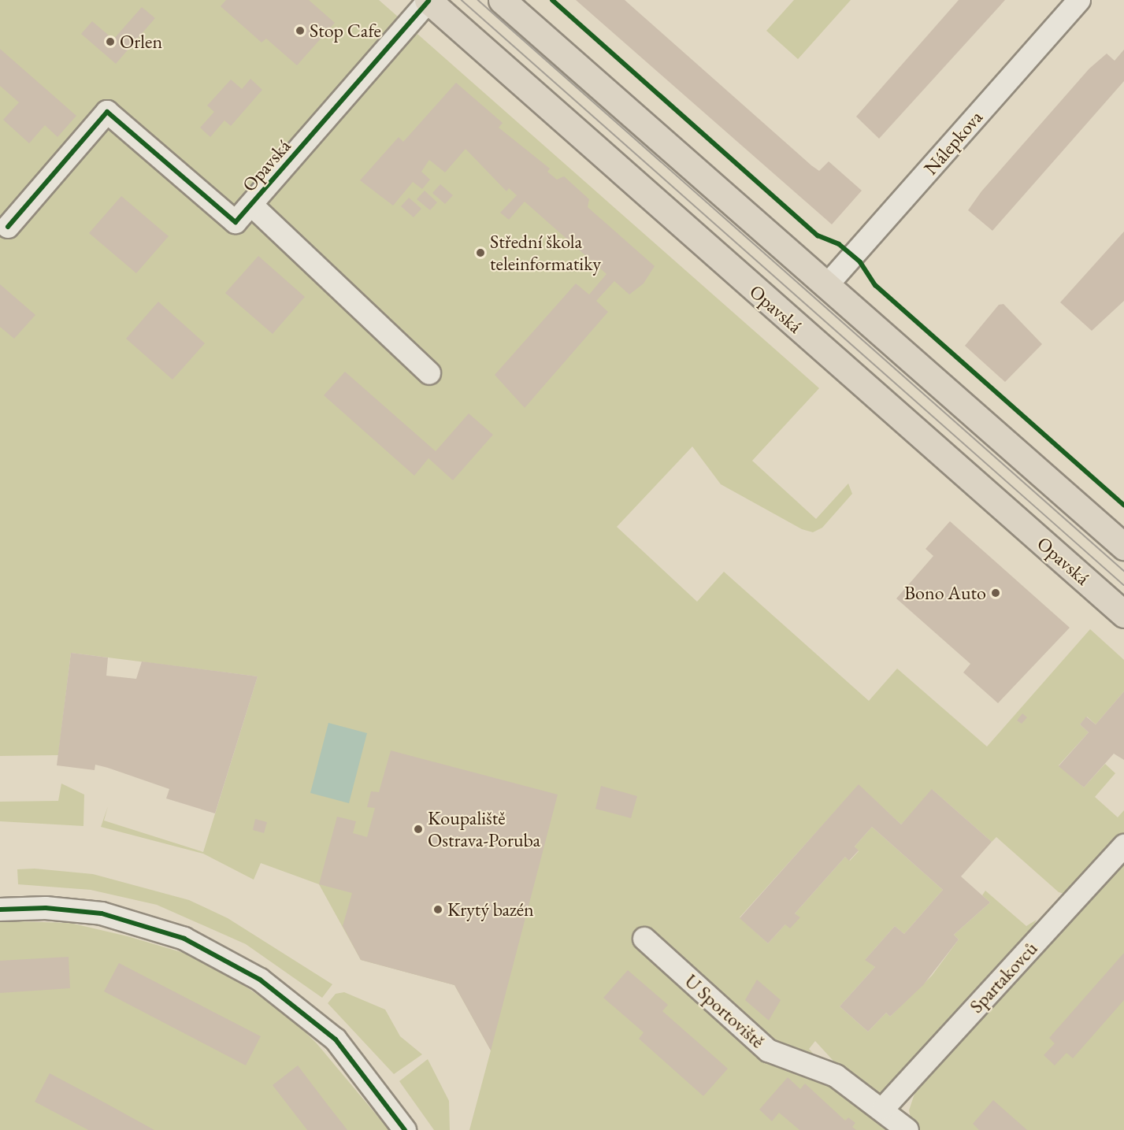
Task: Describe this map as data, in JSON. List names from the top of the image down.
{
  "streets": {
    "main road": ["Opavská"],
    "street": ["Nálepkova", "Spartakovců", "U Sportoviště"]
  },
  "crossings": [
    ["Spartakovců", "U Sportoviště"]
  ],
  "places": [
    "Stop Cafe",
    "Orlen",
    "Střední škola teleinformatiky",
    "Bono Auto",
    "Koupaliště Ostrava-Poruba",
    "Krytý bazén"
  ]
}
